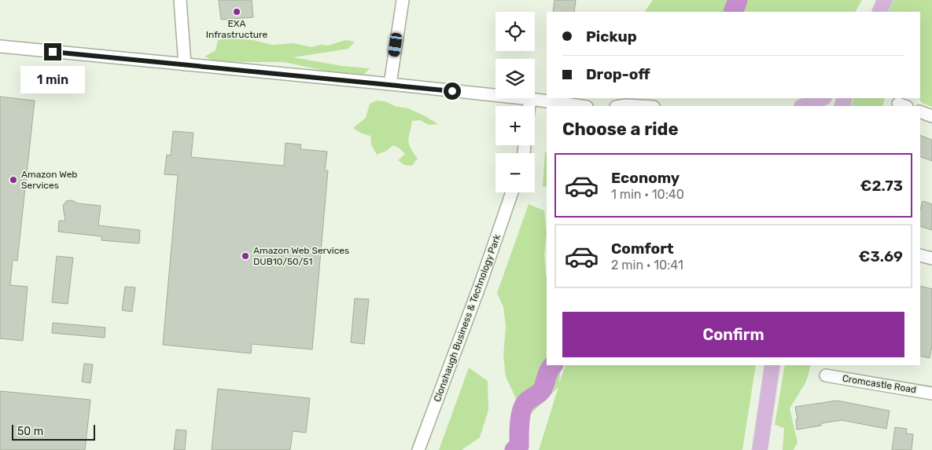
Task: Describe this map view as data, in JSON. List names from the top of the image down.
{
  "streets": {
    "street": ["Clonshaugh Business & Technology Park", "Cromcastle Road"]
  },
  "places": ["EXA Infrastructure", "Amazon Web Services", "Amazon Web Services DUB10/50/51"],
  "scale_bar": "50 m",
  "page": {
    "map_buttons": ["+", "−"],
    "banner": ["Pickup", "Drop-off"],
    "bubble": "1 min",
    "heading": "Choose a ride",
    "list": [
      {
        "name": "Economy",
        "note": "1 min · 10:40",
        "value": "€2.73"
      },
      {
        "name": "Comfort",
        "note": "2 min · 10:41",
        "value": "€3.69"
      }
    ],
    "buttons": "Confirm",
    "scale": "50 m"
  }
}
